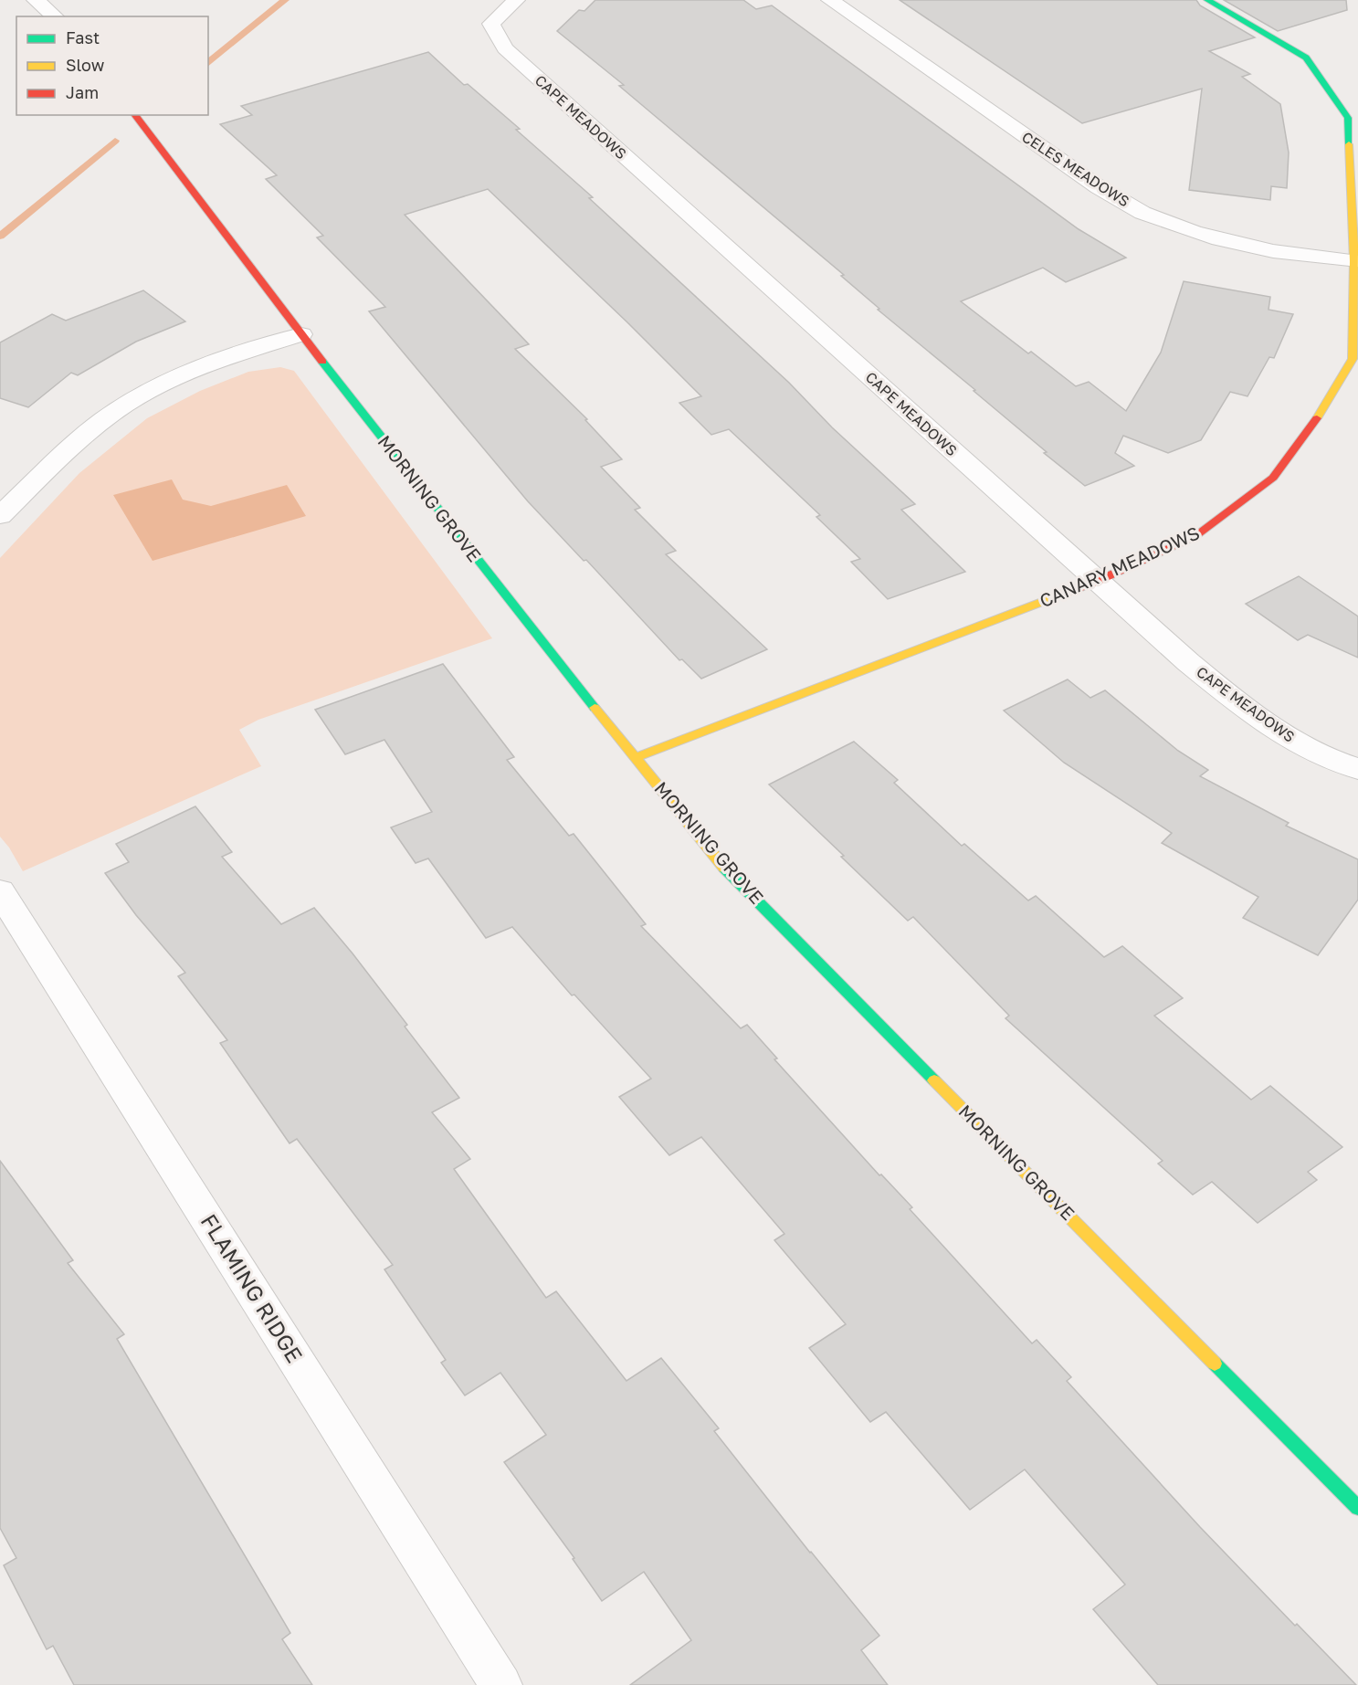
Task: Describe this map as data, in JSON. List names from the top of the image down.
{
  "streets": {
    "street": [
      "CAPE MEADOWS",
      "CELES MEADOWS",
      "MORNING GROVE",
      "CANARY MEADOWS",
      "FLAMING RIDGE"
    ]
  },
  "crossings": [
    ["CAPE MEADOWS", "CANARY MEADOWS"],
    ["CELES MEADOWS", "CANARY MEADOWS"],
    ["MORNING GROVE", "CANARY MEADOWS"]
  ],
  "legend": ["Fast", "Slow", "Jam"]
}
